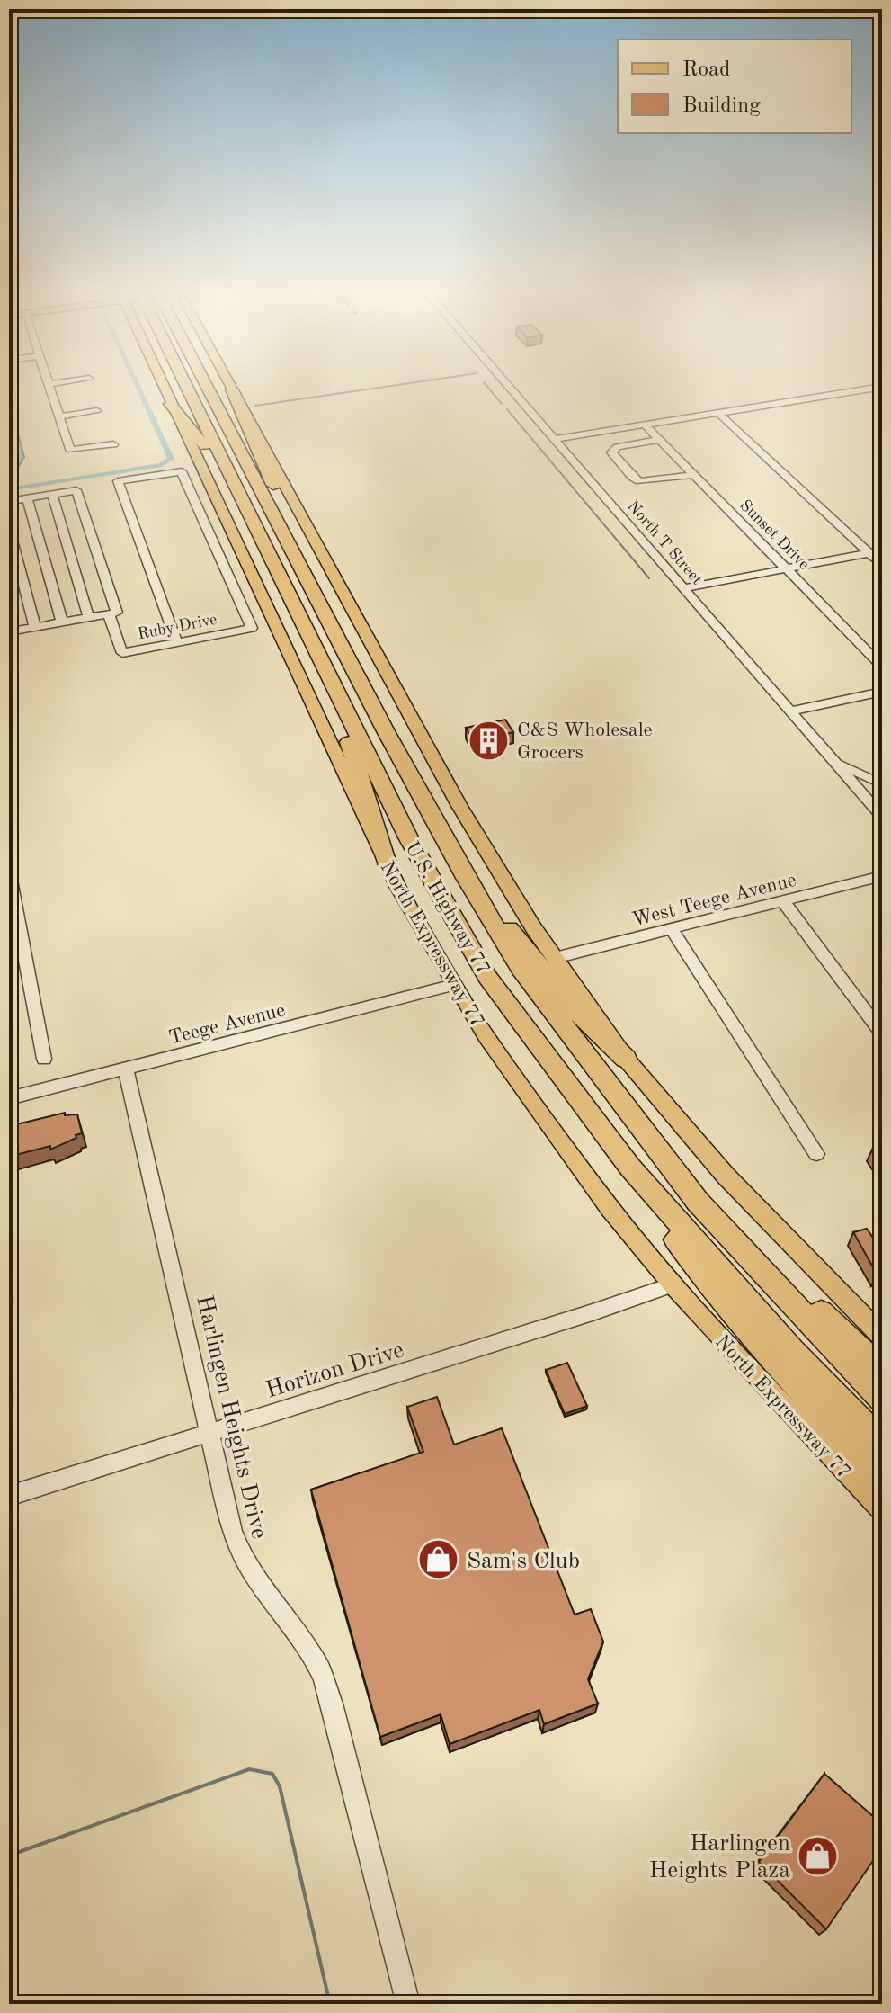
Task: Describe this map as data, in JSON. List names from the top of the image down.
{
  "streets": {
    "highway": ["U.S. Highway 77"],
    "main road": ["North Expressway 77"],
    "street": [
      "Sunset Drive",
      "North T Street",
      "Ruby Drive",
      "West Teege Avenue",
      "Teege Avenue",
      "Horizon Drive",
      "Harlingen Heights Drive"
    ]
  },
  "crossings": [
    ["North Expressway 77", "Teege Avenue"],
    ["North Expressway 77", "Horizon Drive"],
    ["Teege Avenue", "Harlingen Heights Drive"],
    ["Horizon Drive", "Harlingen Heights Drive"]
  ],
  "places": {
    "building": ["C&S Wholesale Grocers"],
    "shop": ["Sam's Club", "Harlingen Heights Plaza"]
  },
  "legend": ["Road", "Building"]
}
